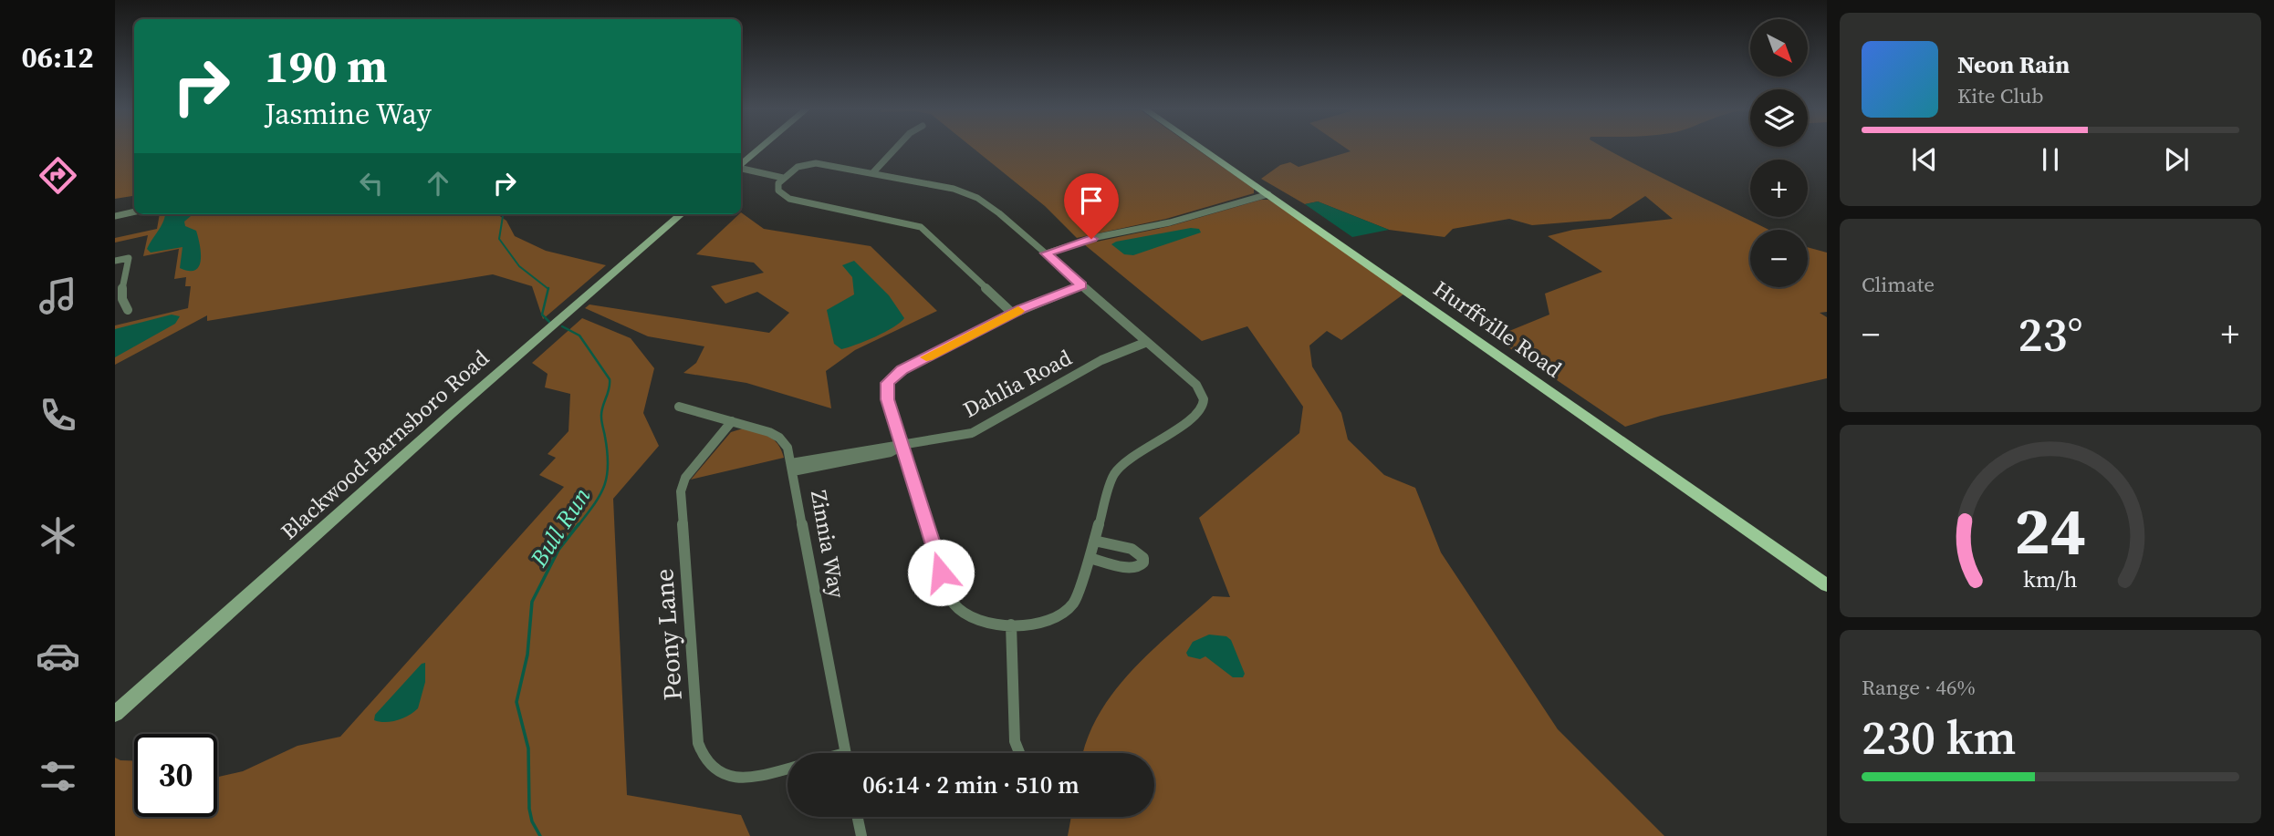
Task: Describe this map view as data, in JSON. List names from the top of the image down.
{
  "streets": {
    "main road": ["Hurffville Road", "Blackwood-Barnsboro Road"],
    "street": ["Dahlia Road", "Zinnia Way", "Peony Lane"]
  },
  "crossings": [
    ["Dahlia Road", "Zinnia Way"],
    ["Zinnia Way", "Peony Lane"]
  ],
  "water": ["Bull Run"],
  "north": "bottom right",
  "page": {
    "tabs": "06:12",
    "map_buttons": ["+", "−"],
    "turn": ["190 m", "Jasmine Way"],
    "song": ["Neon Rain", "Kite Club"],
    "tile": [
      "Climate",
      ["Range · 46%", "230 km"]
    ],
    "heat": ["−", "23°", "+"],
    "limit": "30",
    "trip": "06:14 · 2 min · 510 m",
    "gauge": ["24", "km/h"]
  }
}
